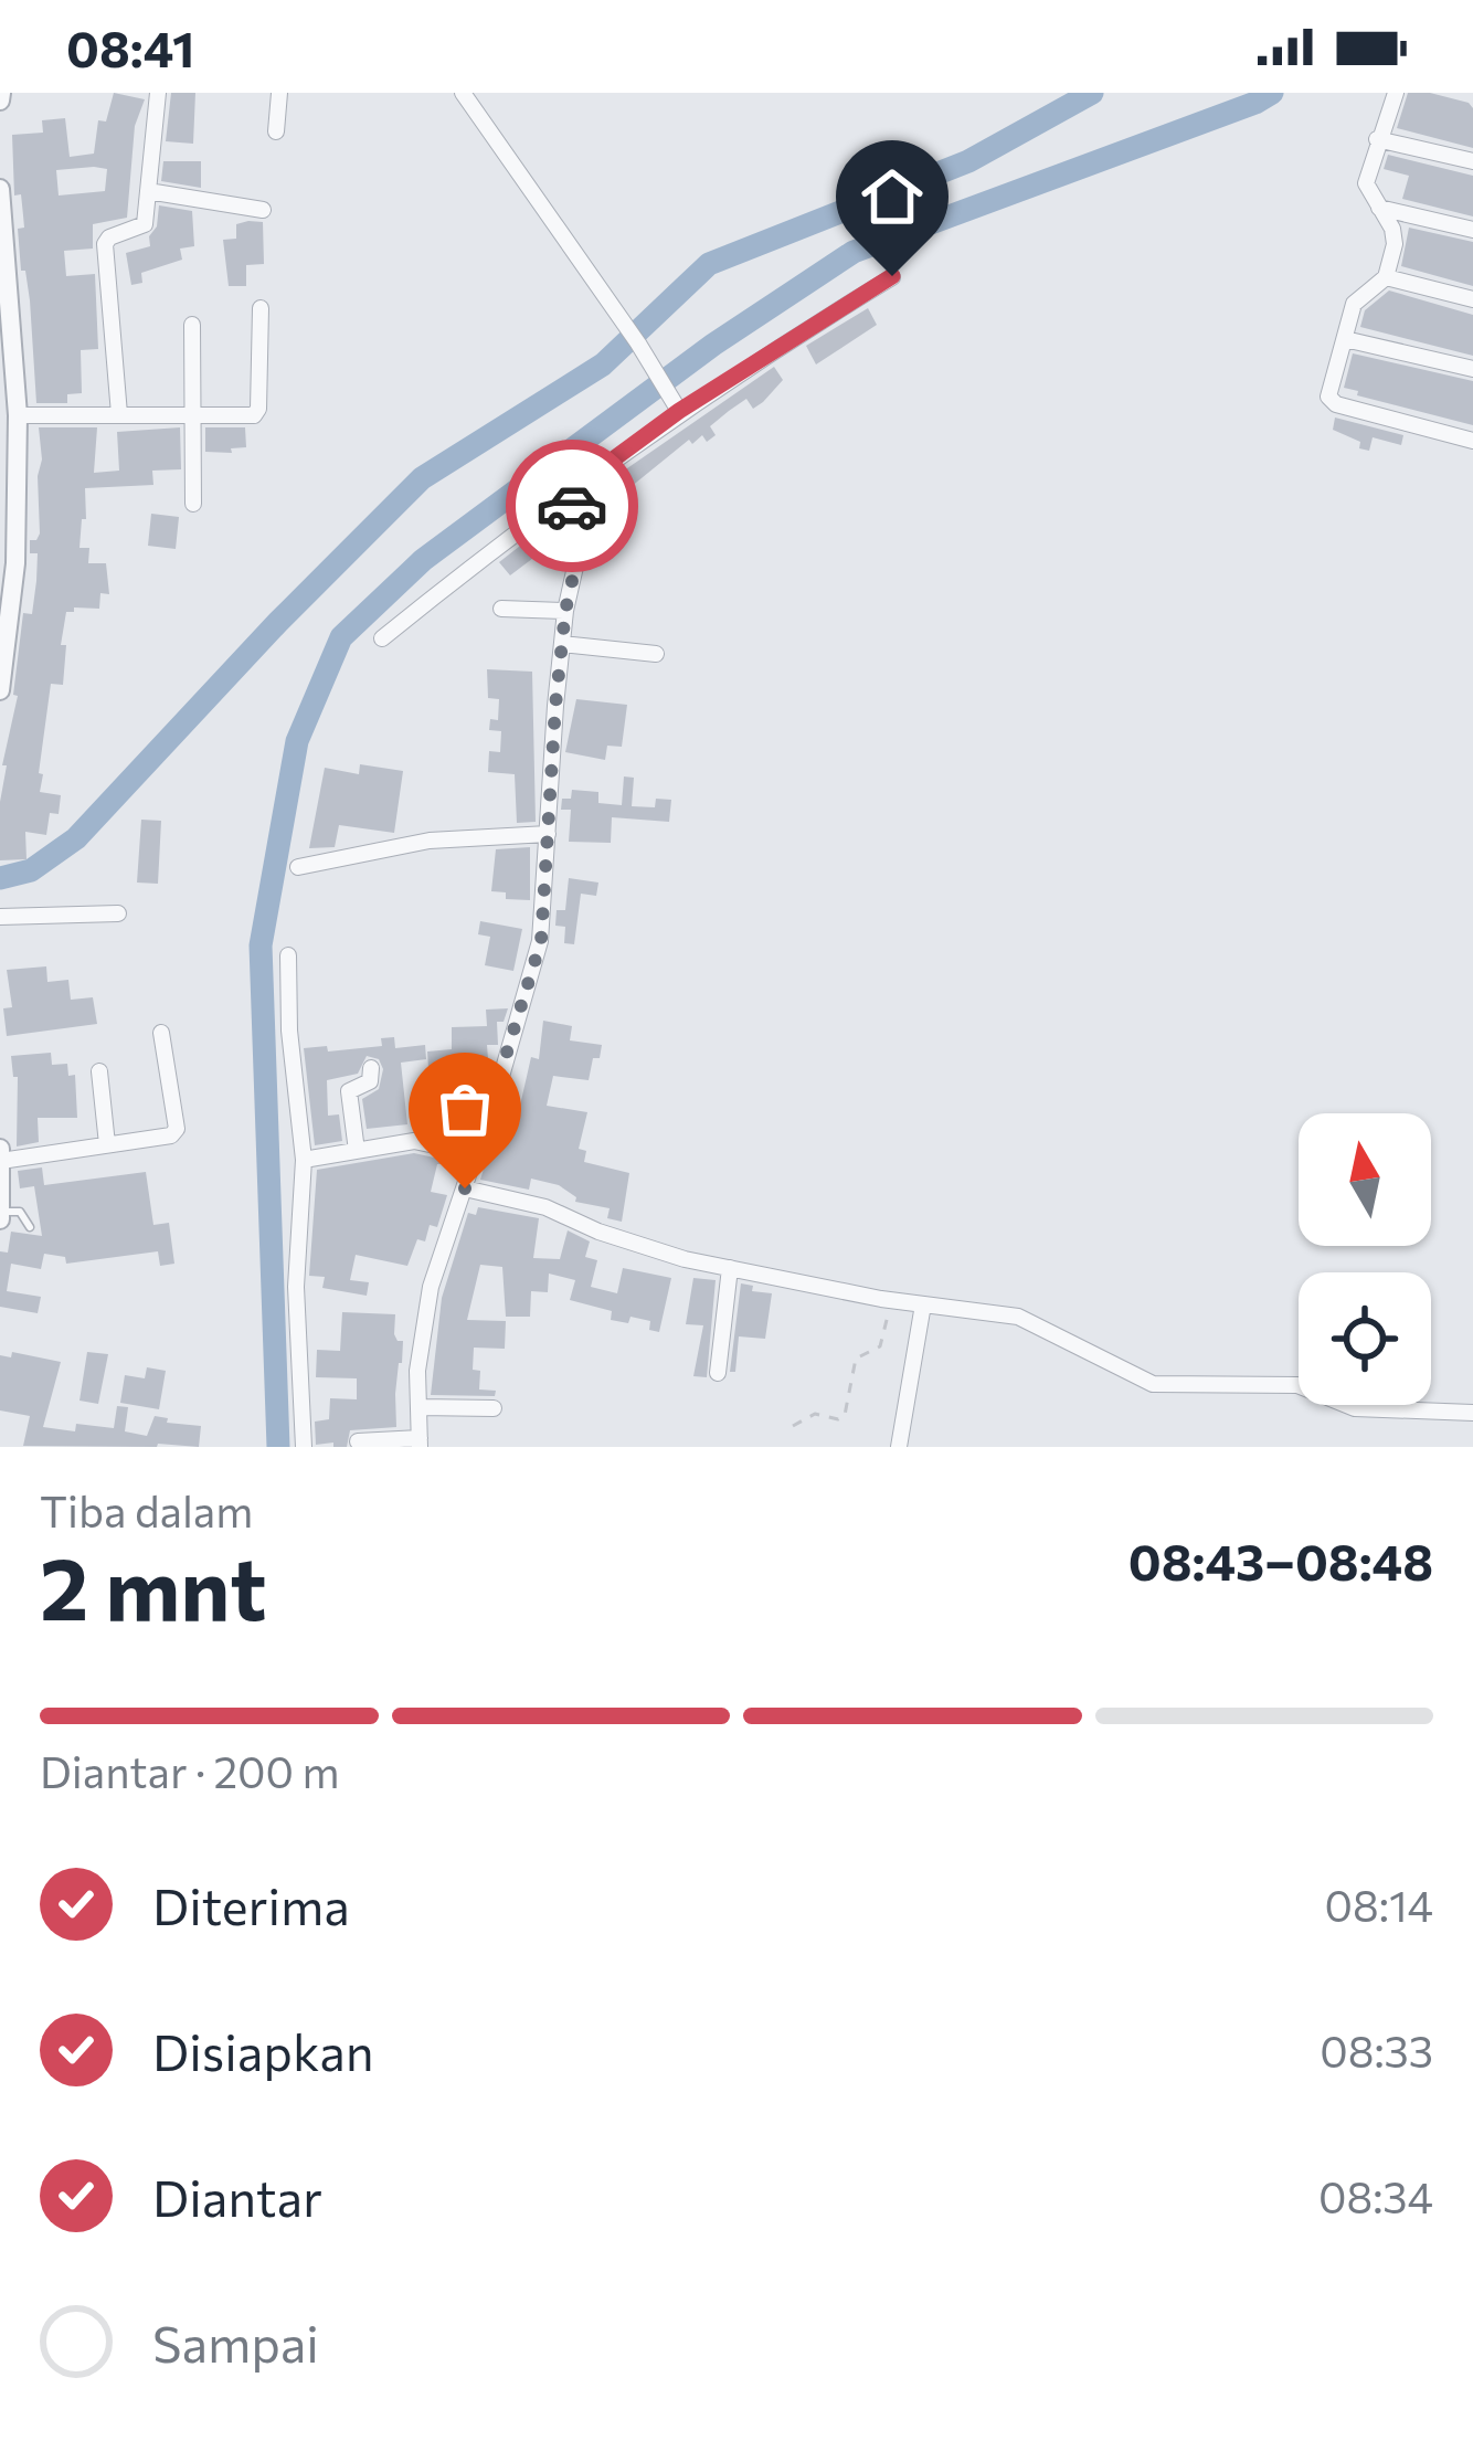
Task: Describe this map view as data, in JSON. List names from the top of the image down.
{
  "north": "top",
  "page": {
    "status": "08:41",
    "heading": ["2 mnt", "Tiba dalam", "08:43–08:48"],
    "bar": "Diantar · 200 m",
    "list": [
      ["Diterima", "08:14"],
      ["Disiapkan", "08:33"],
      ["Diantar", "08:34"],
      "Sampai"
    ]
  }
}
